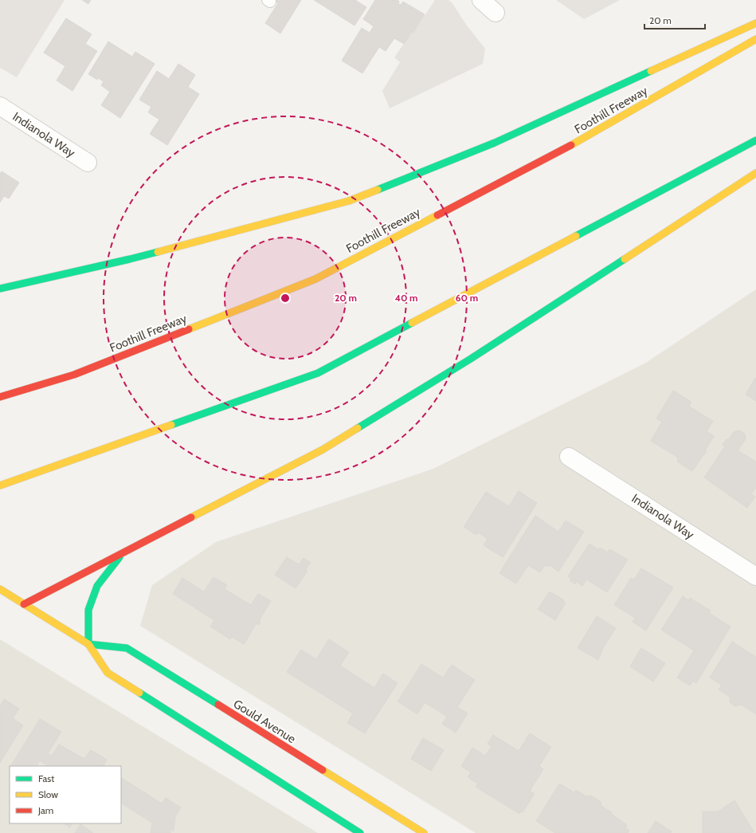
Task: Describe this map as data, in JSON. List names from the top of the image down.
{
  "streets": {
    "main road": ["Foothill Freeway", "Gould Avenue"],
    "street": ["Indianola Way"]
  },
  "legend": ["Fast", "Slow", "Jam"],
  "scale_bar": "20 m",
  "rings": ["20 m", "40 m", "60 m"]
}
